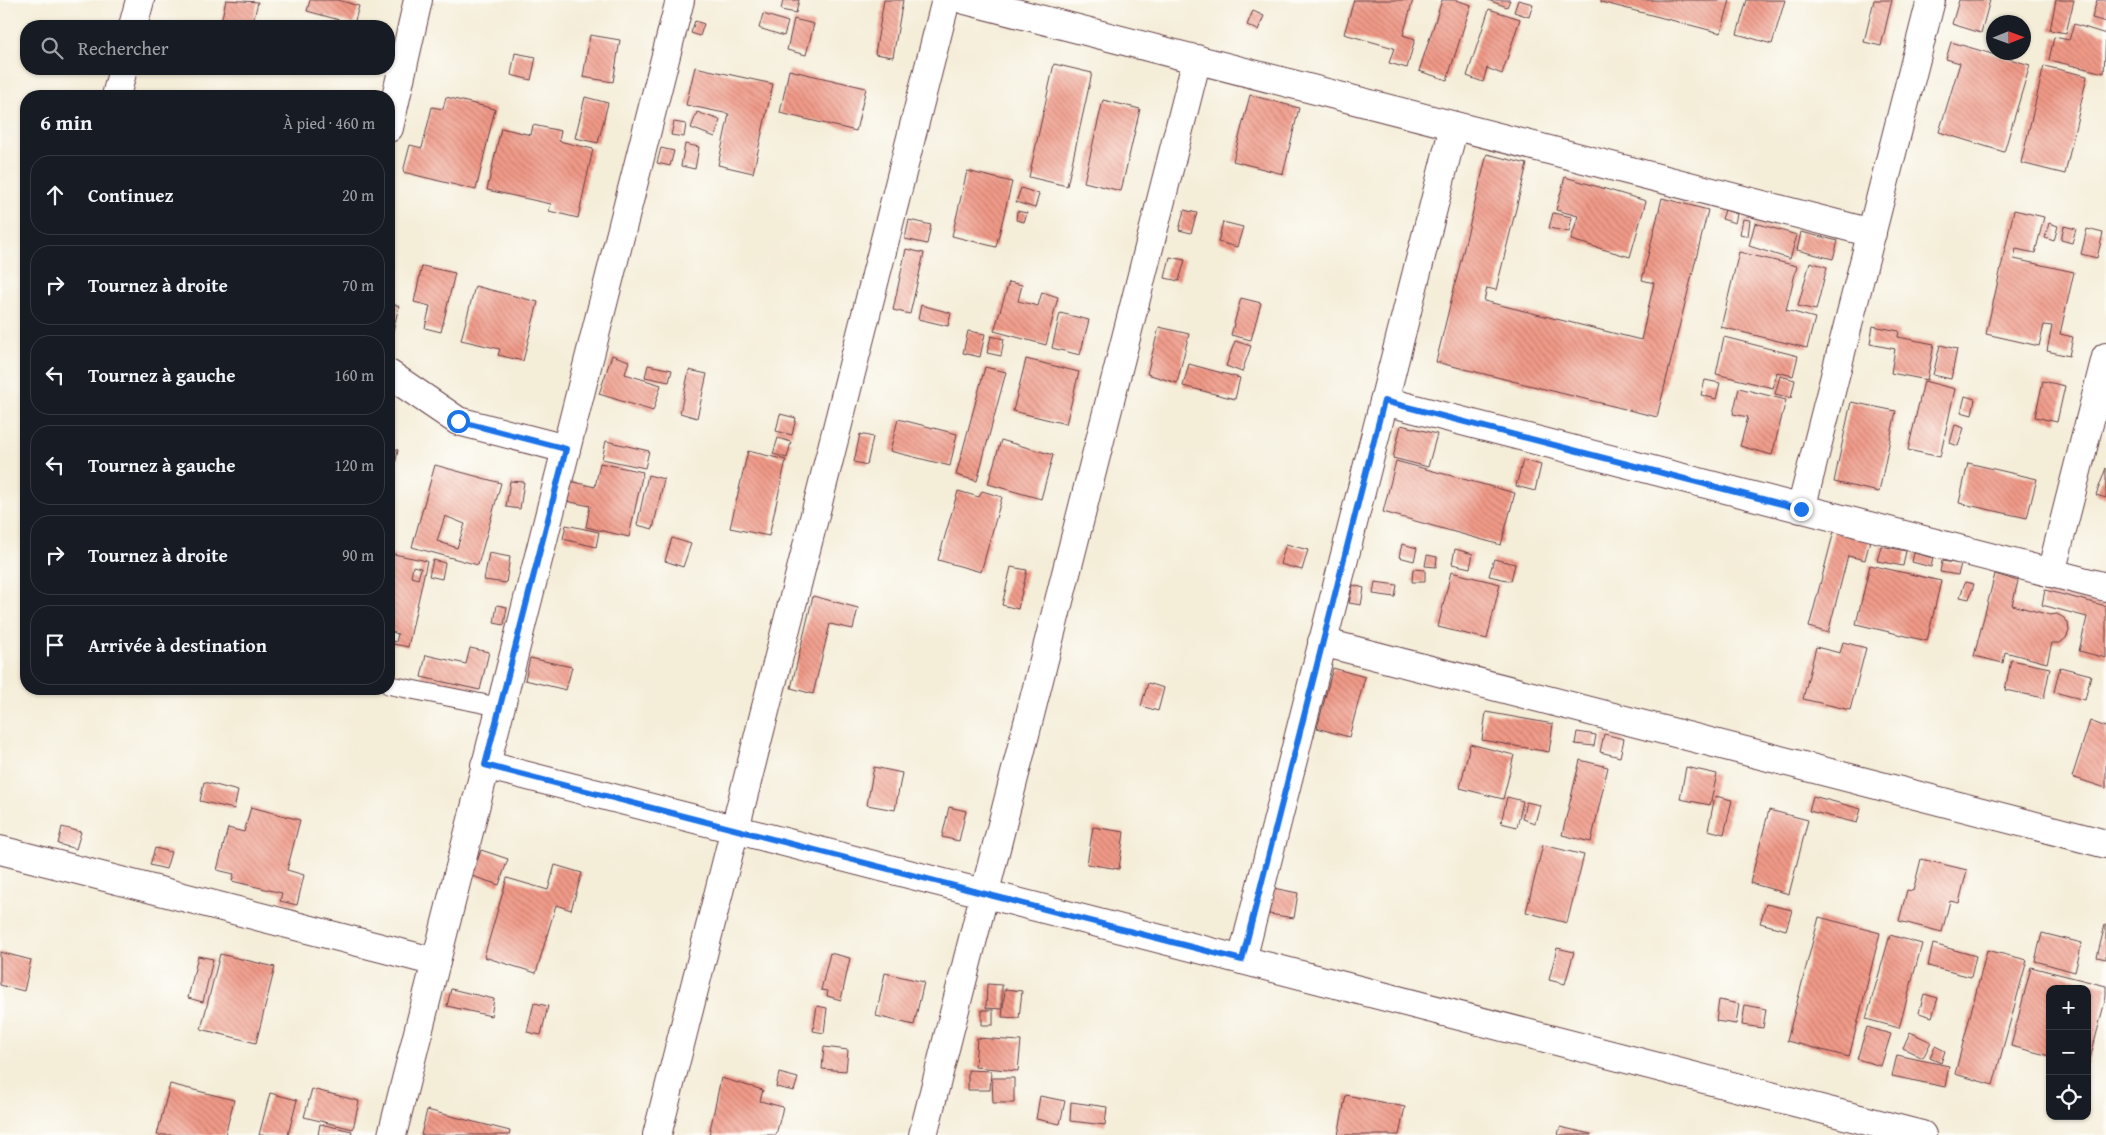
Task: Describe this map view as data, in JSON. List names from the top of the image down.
{
  "north": "right",
  "page": {
    "search": "Rechercher",
    "heading": ["6 min", "À pied · 460 m"],
    "list": [
      ["Continuez", "20 m"],
      ["Tournez à droite", "70 m"],
      ["Tournez à gauche", "160 m"],
      ["Tournez à gauche", "120 m"],
      ["Tournez à droite", "90 m"],
      "Arrivée à destination"
    ],
    "map_buttons": ["+", "−"]
  }
}
